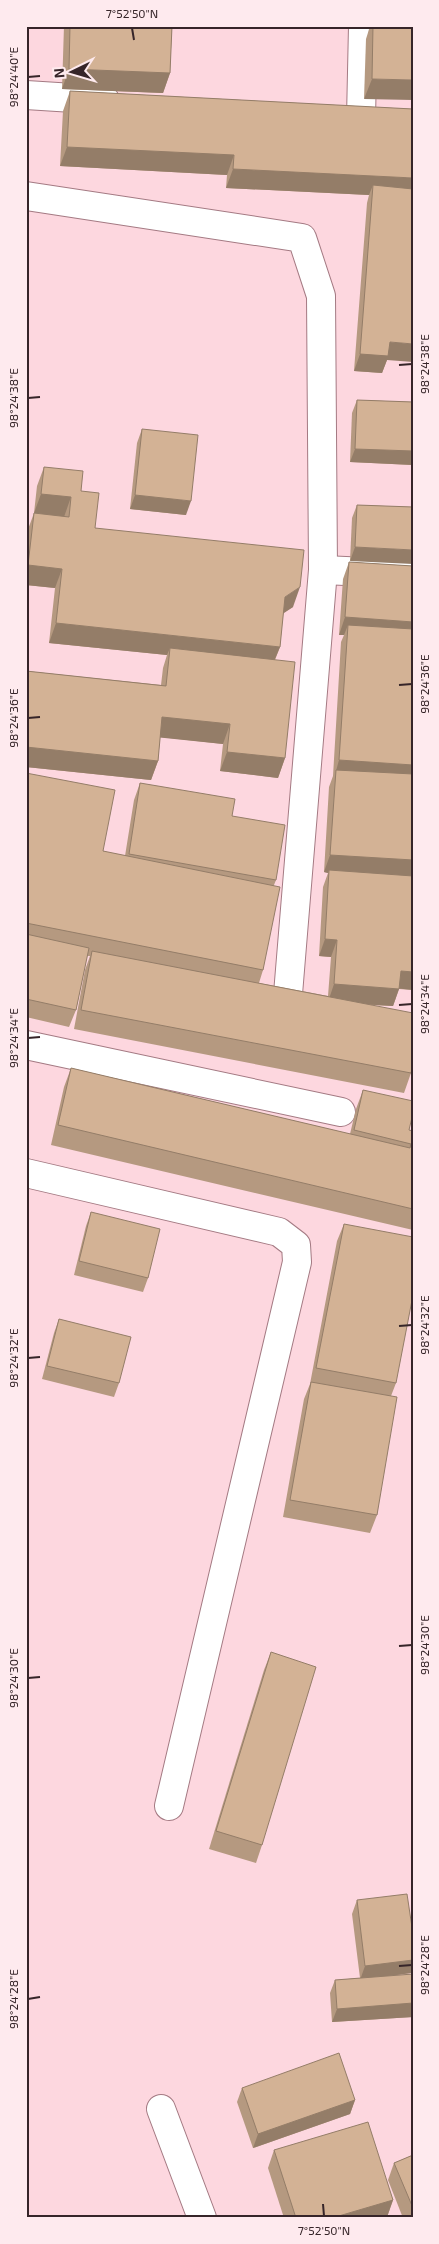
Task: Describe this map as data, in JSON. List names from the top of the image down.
{
  "north": "left",
  "coordinates": [
    "7°52'50\"N",
    "98°24'40\"E",
    "98°24'38\"E",
    "98°24'36\"E",
    "98°24'34\"E",
    "98°24'32\"E",
    "98°24'30\"E",
    "98°24'28\"E"
  ]
}
